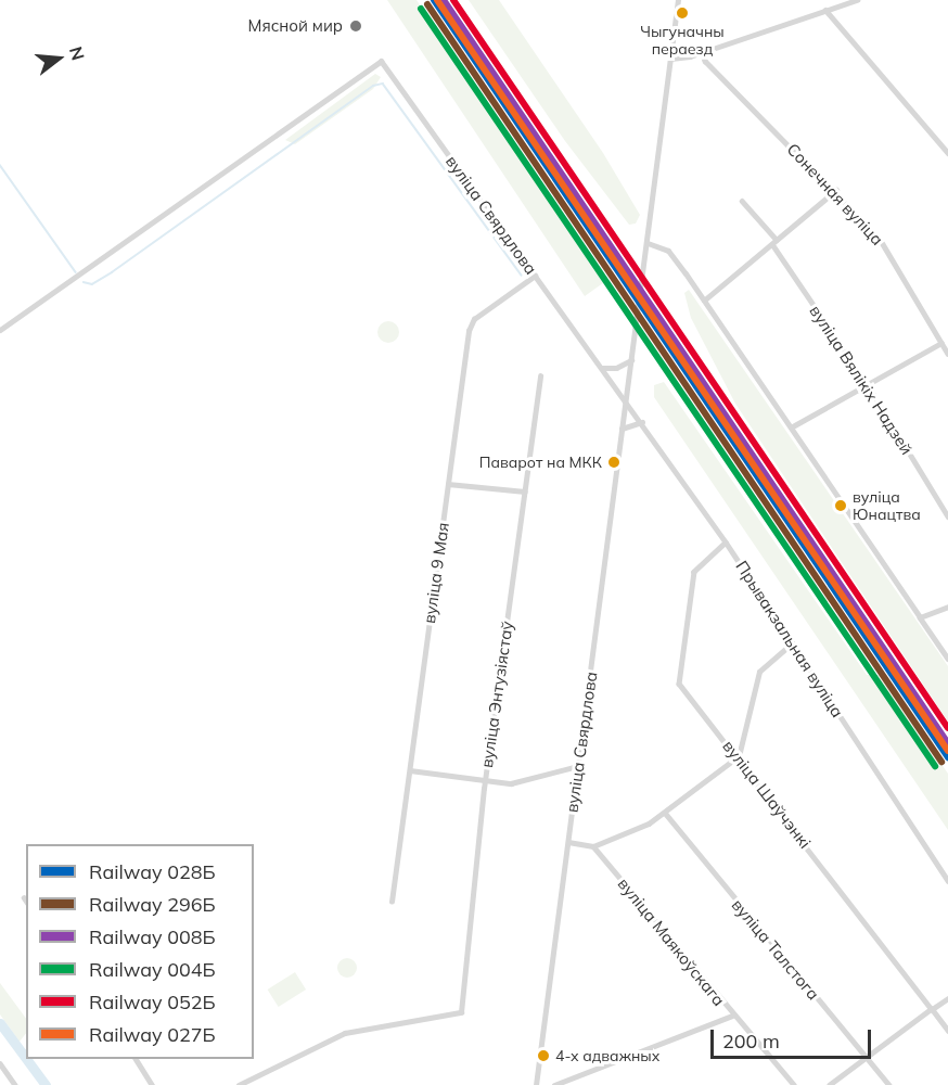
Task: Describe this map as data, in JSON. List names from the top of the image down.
{
  "streets": {
    "street": [
      "Сонечная вуліца",
      "вуліца Свярдлова",
      "вуліца Вялікіх Надзей",
      "вуліца 9 Мая",
      "Прывакзальная вуліца",
      "вуліца Энтузіястаў",
      "вуліца Шаўчэнкі",
      "вуліца Маякоўскага",
      "вуліца Талстога"
    ]
  },
  "crossings": [
    ["вуліца Свярдлова", "вуліца 9 Мая"],
    ["вуліца Свярдлова", "Прывакзальная вуліца"],
    ["Прывакзальная вуліца", "вуліца Шаўчэнкі"]
  ],
  "places": [
    "Чыгуначны пераезд",
    "Мясной мир",
    "Паварот на МКК",
    "вуліца Юнацтва",
    "4-х адважных"
  ],
  "lines": [
    "rail line 028Б",
    "rail line 008Б",
    "rail line 052Б",
    "rail line 027Б",
    "rail line 296Б",
    "rail line 004Б"
  ],
  "legend": [
    "Railway 028Б",
    "Railway 296Б",
    "Railway 008Б",
    "Railway 004Б",
    "Railway 052Б",
    "Railway 027Б"
  ],
  "scale_bar": "200 m",
  "north": "right"
}
